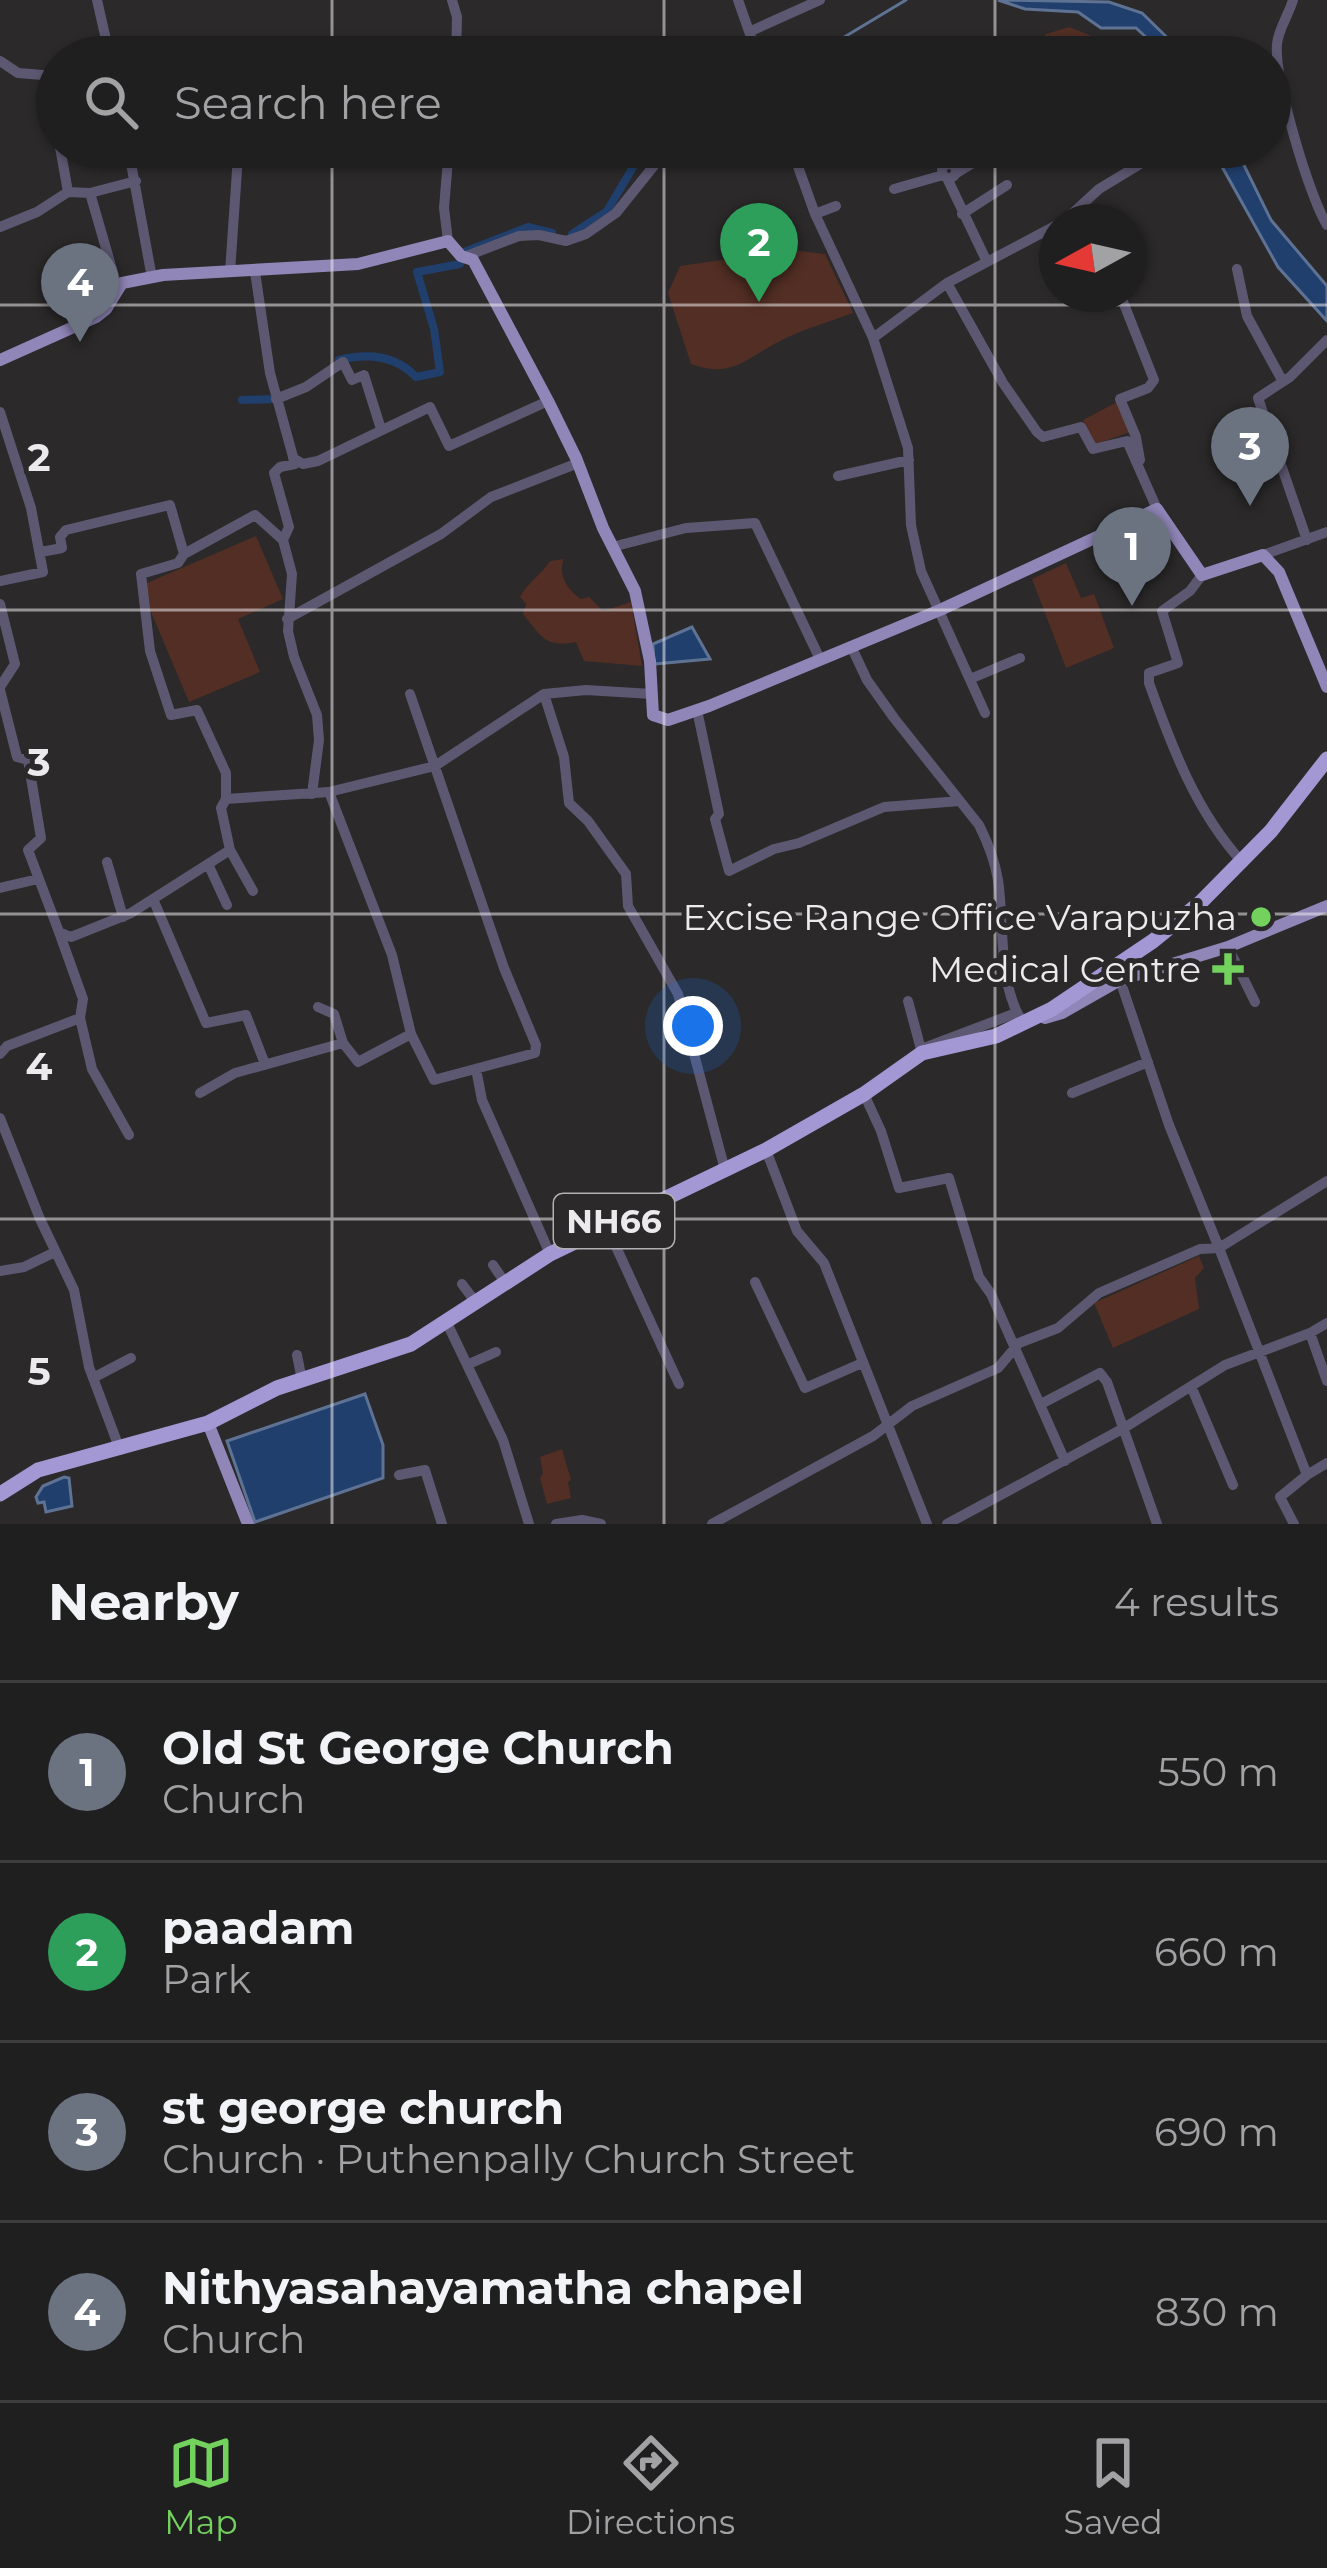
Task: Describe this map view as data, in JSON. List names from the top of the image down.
{
  "streets": {
    "highway": ["NH66"]
  },
  "places": {
    "other": ["Excise Range Office Varapuzha"],
    "health": ["Medical Centre"]
  },
  "north": "left",
  "page": {
    "search": "Search here",
    "pins": [
      "2",
      "4",
      "3",
      "1"
    ],
    "heading": ["Nearby", "4 results"],
    "list": [
      {
        "mark": "1",
        "name": "Old St George Church",
        "note": "Church",
        "value": "550 m"
      },
      {
        "mark": "2",
        "name": "paadam",
        "note": "Park",
        "value": "660 m"
      },
      {
        "mark": "3",
        "name": "st george church",
        "note": "Church · Puthenpally Church Street",
        "value": "690 m"
      },
      {
        "mark": "4",
        "name": "Nithyasahayamatha chapel",
        "note": "Church",
        "value": "830 m"
      }
    ],
    "nav": ["Map", "Directions", "Saved"]
  },
  "grid": {
    "rows": [
      "2",
      "3",
      "4",
      "5"
    ]
  }
}
